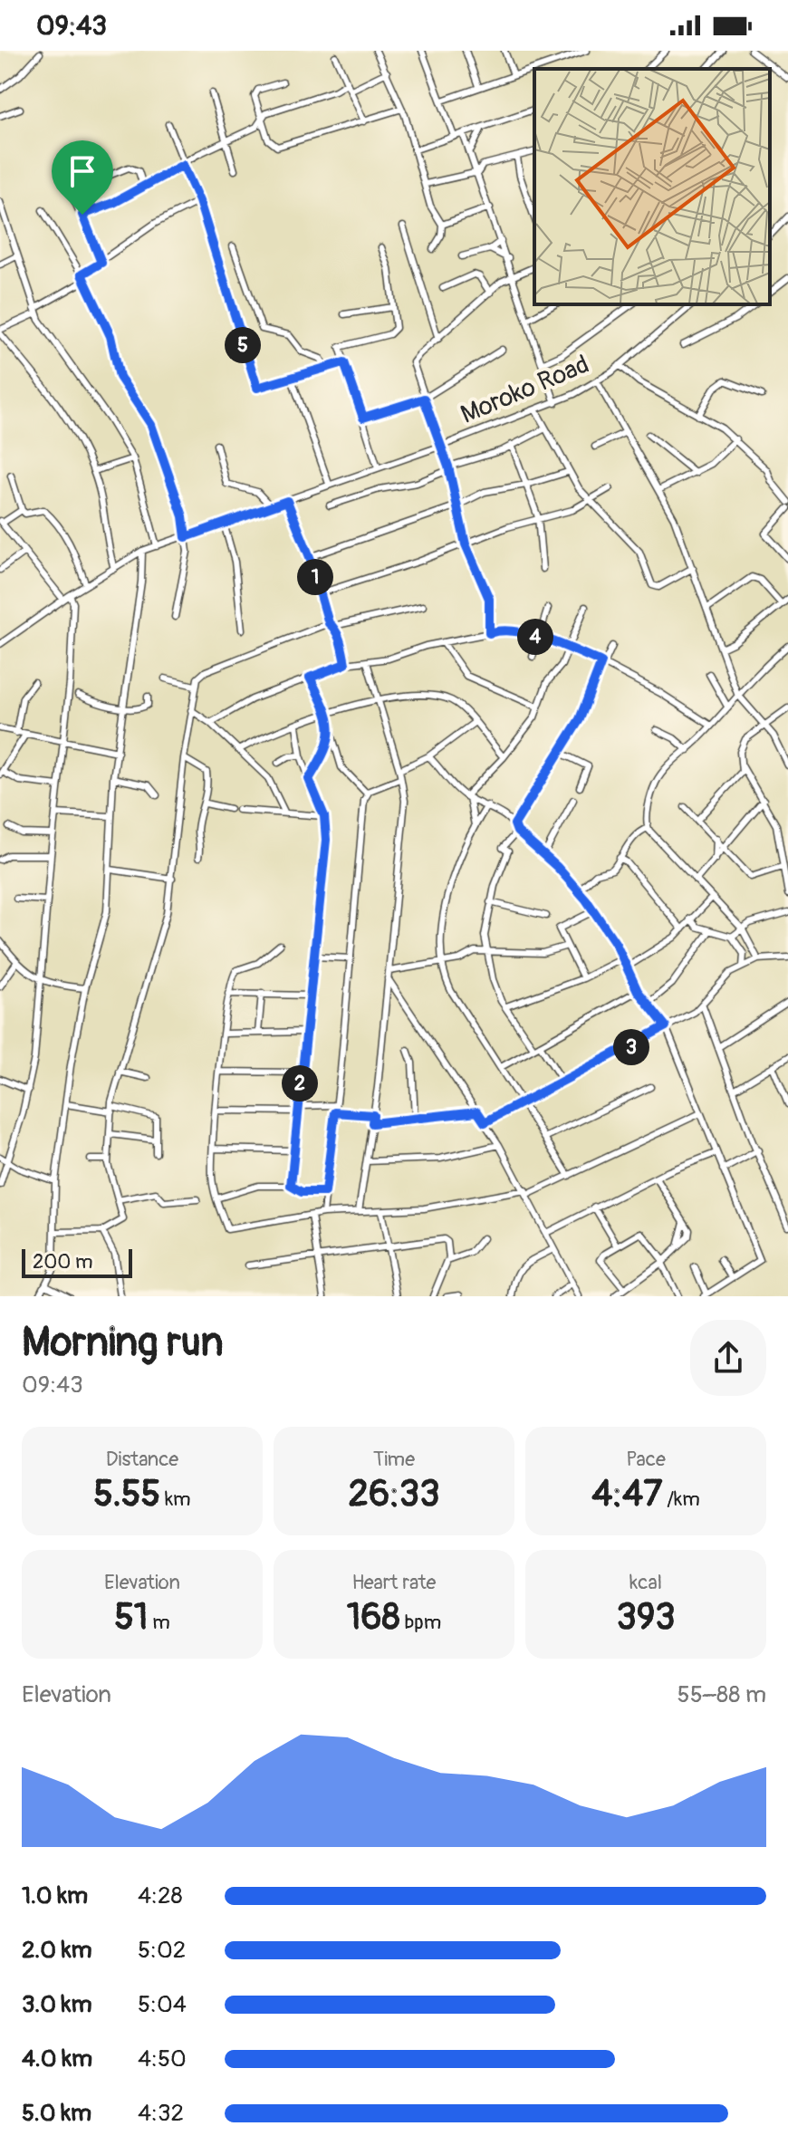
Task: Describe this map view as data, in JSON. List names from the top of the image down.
{
  "streets": {
    "street": ["Moroko Road"]
  },
  "scale_bar": "200 m",
  "page": {
    "status": "09:43",
    "pins": [
      "5",
      "1",
      "4",
      "3",
      "2"
    ],
    "scale": "200 m",
    "heading": ["Morning run", "09:43"],
    "stats": [
      ["Distance", "5.55 km"],
      ["Time", "26:33"],
      ["Pace", "4:47 /km"],
      ["Elevation", "51 m"],
      ["Heart rate", "168 bpm"],
      ["kcal", "393"]
    ],
    "chart": ["Elevation", "55–88 m"],
    "list": [
      {
        "name": "1.0 km",
        "note": "4:28"
      },
      {
        "name": "2.0 km",
        "note": "5:02"
      },
      {
        "name": "3.0 km",
        "note": "5:04"
      },
      {
        "name": "4.0 km",
        "note": "4:50"
      },
      {
        "name": "5.0 km",
        "note": "4:32"
      }
    ]
  }
}
